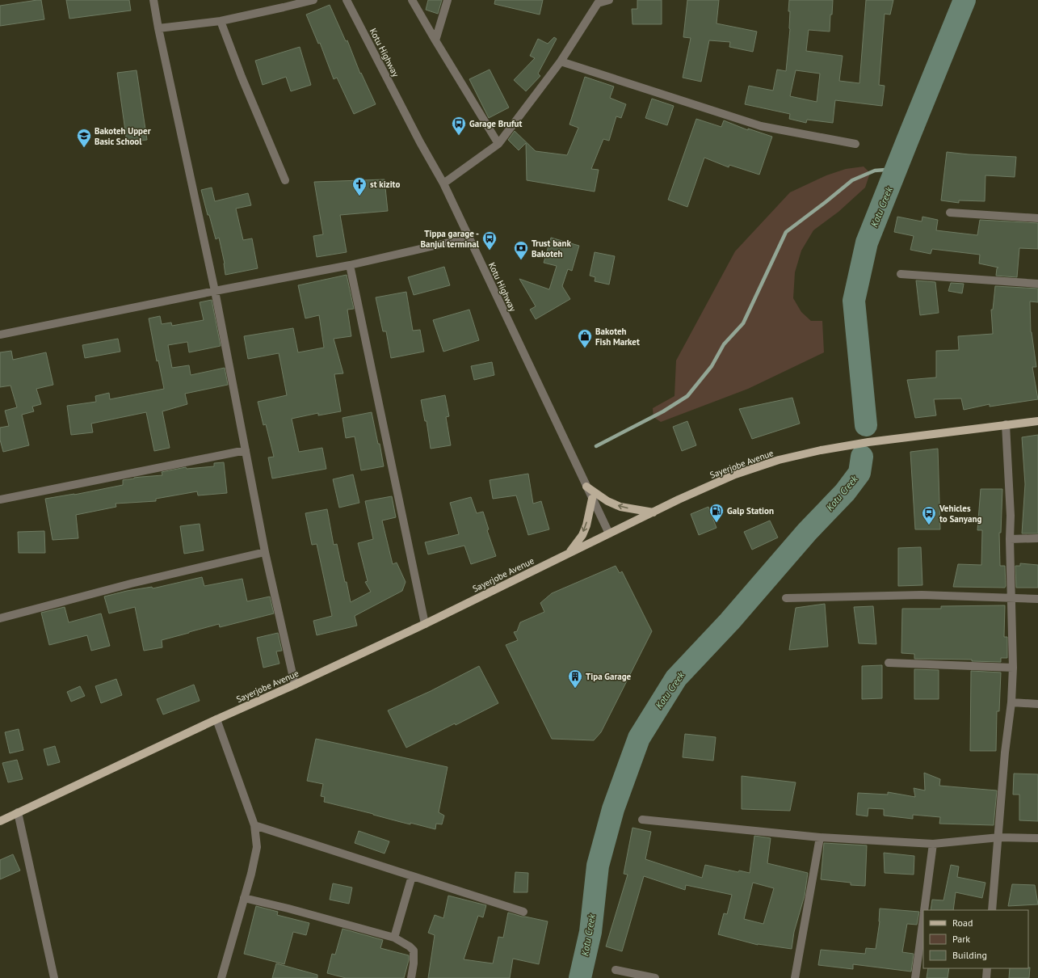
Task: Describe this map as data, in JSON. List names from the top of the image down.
{
  "streets": {
    "main road": ["Sayerjobe Avenue"],
    "street": ["Kotu Highway"]
  },
  "crossings": [
    ["Kotu Highway", "Sayerjobe Avenue"]
  ],
  "water": ["Kotu Creek"],
  "places": {
    "bus stop": ["Garage Brufut", "Tippa garage - Banjul terminal", "Vehicles to Sanyang"],
    "school or university": ["Bakoteh Upper Basic School"],
    "church": ["st kizito"],
    "bank": ["Trust bank Bakoteh"],
    "shop": ["Bakoteh Fish Market"],
    "fuel station": ["Galp Station"],
    "building": ["Tipa Garage"]
  },
  "legend": ["Road", "Park", "Building"]
}
